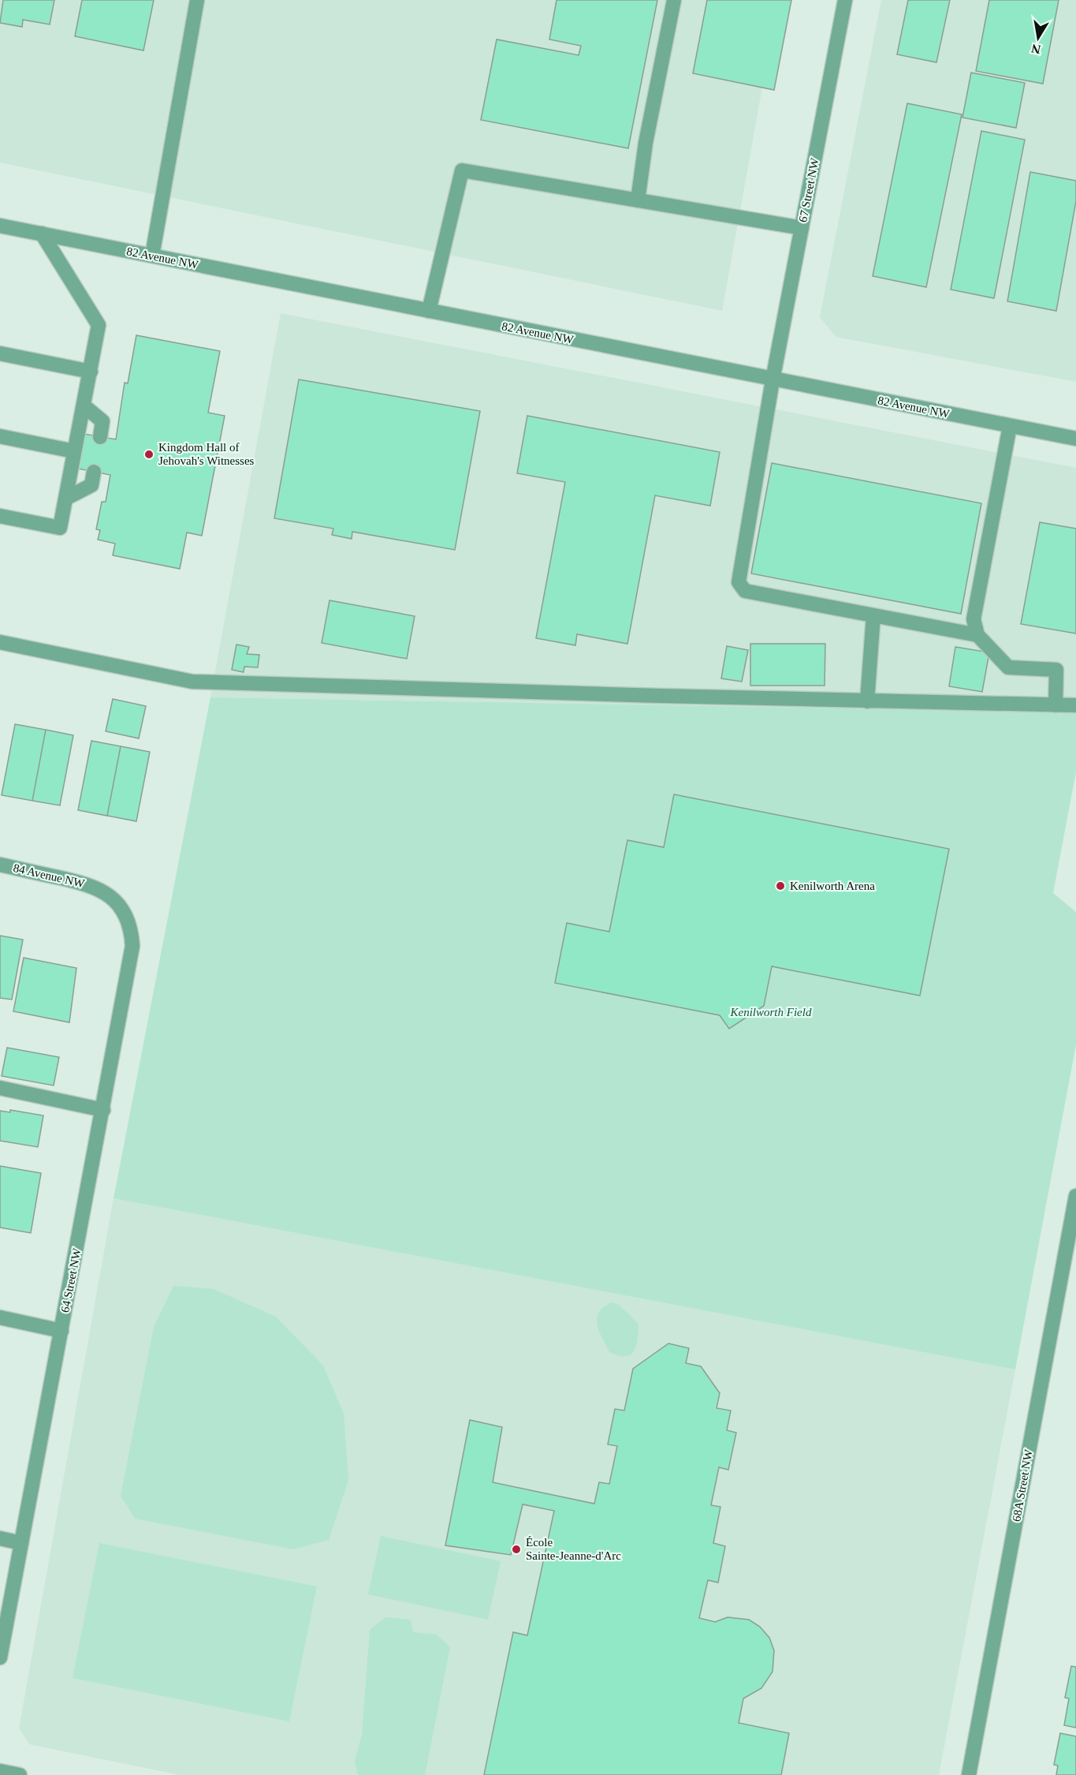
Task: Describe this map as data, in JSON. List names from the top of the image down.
{
  "streets": {
    "street": [
      "67 Street NW",
      "82 Avenue NW",
      "84 Avenue NW",
      "64 Street NW",
      "68A Street NW"
    ]
  },
  "crossings": [
    ["67 Street NW", "82 Avenue NW"],
    ["84 Avenue NW", "64 Street NW"]
  ],
  "parks": ["Kenilworth Field"],
  "places": ["Kingdom Hall of Jehovah's Witnesses", "Kenilworth Arena", "École Sainte-Jeanne-d'Arc"],
  "north": "bottom"
}
